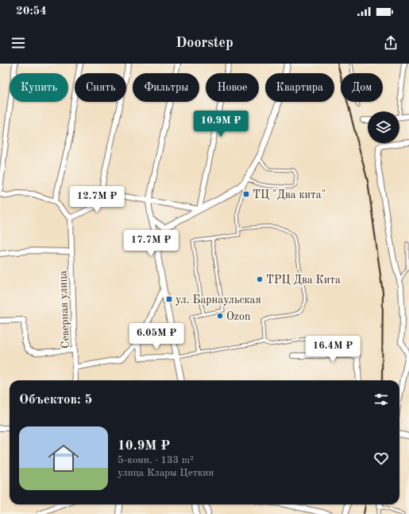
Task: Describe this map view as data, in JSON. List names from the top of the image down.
{
  "streets": {
    "street": ["Северная улица"]
  },
  "places": {
    "transit": ["ТЦ \"Два кита\"", "ул. Барнаульская"],
    "other": ["ТРЦ Два Кита", "Ozon"]
  },
  "page": {
    "status": "20:54",
    "header": "Doorstep",
    "chip": [
      "Купить",
      "Снять",
      "Фильтры",
      "Новое",
      "Квартира",
      "Дом"
    ],
    "price": [
      "10.9M ₽",
      "12.7M ₽",
      "17.7M ₽",
      "6.05M ₽",
      "16.4M ₽"
    ],
    "heading": "Объектов: 5",
    "list": [
      {
        "name": "10.9M ₽",
        "note": "5-комн. · 133 m² · улица Клары Цеткин"
      }
    ]
  }
}
